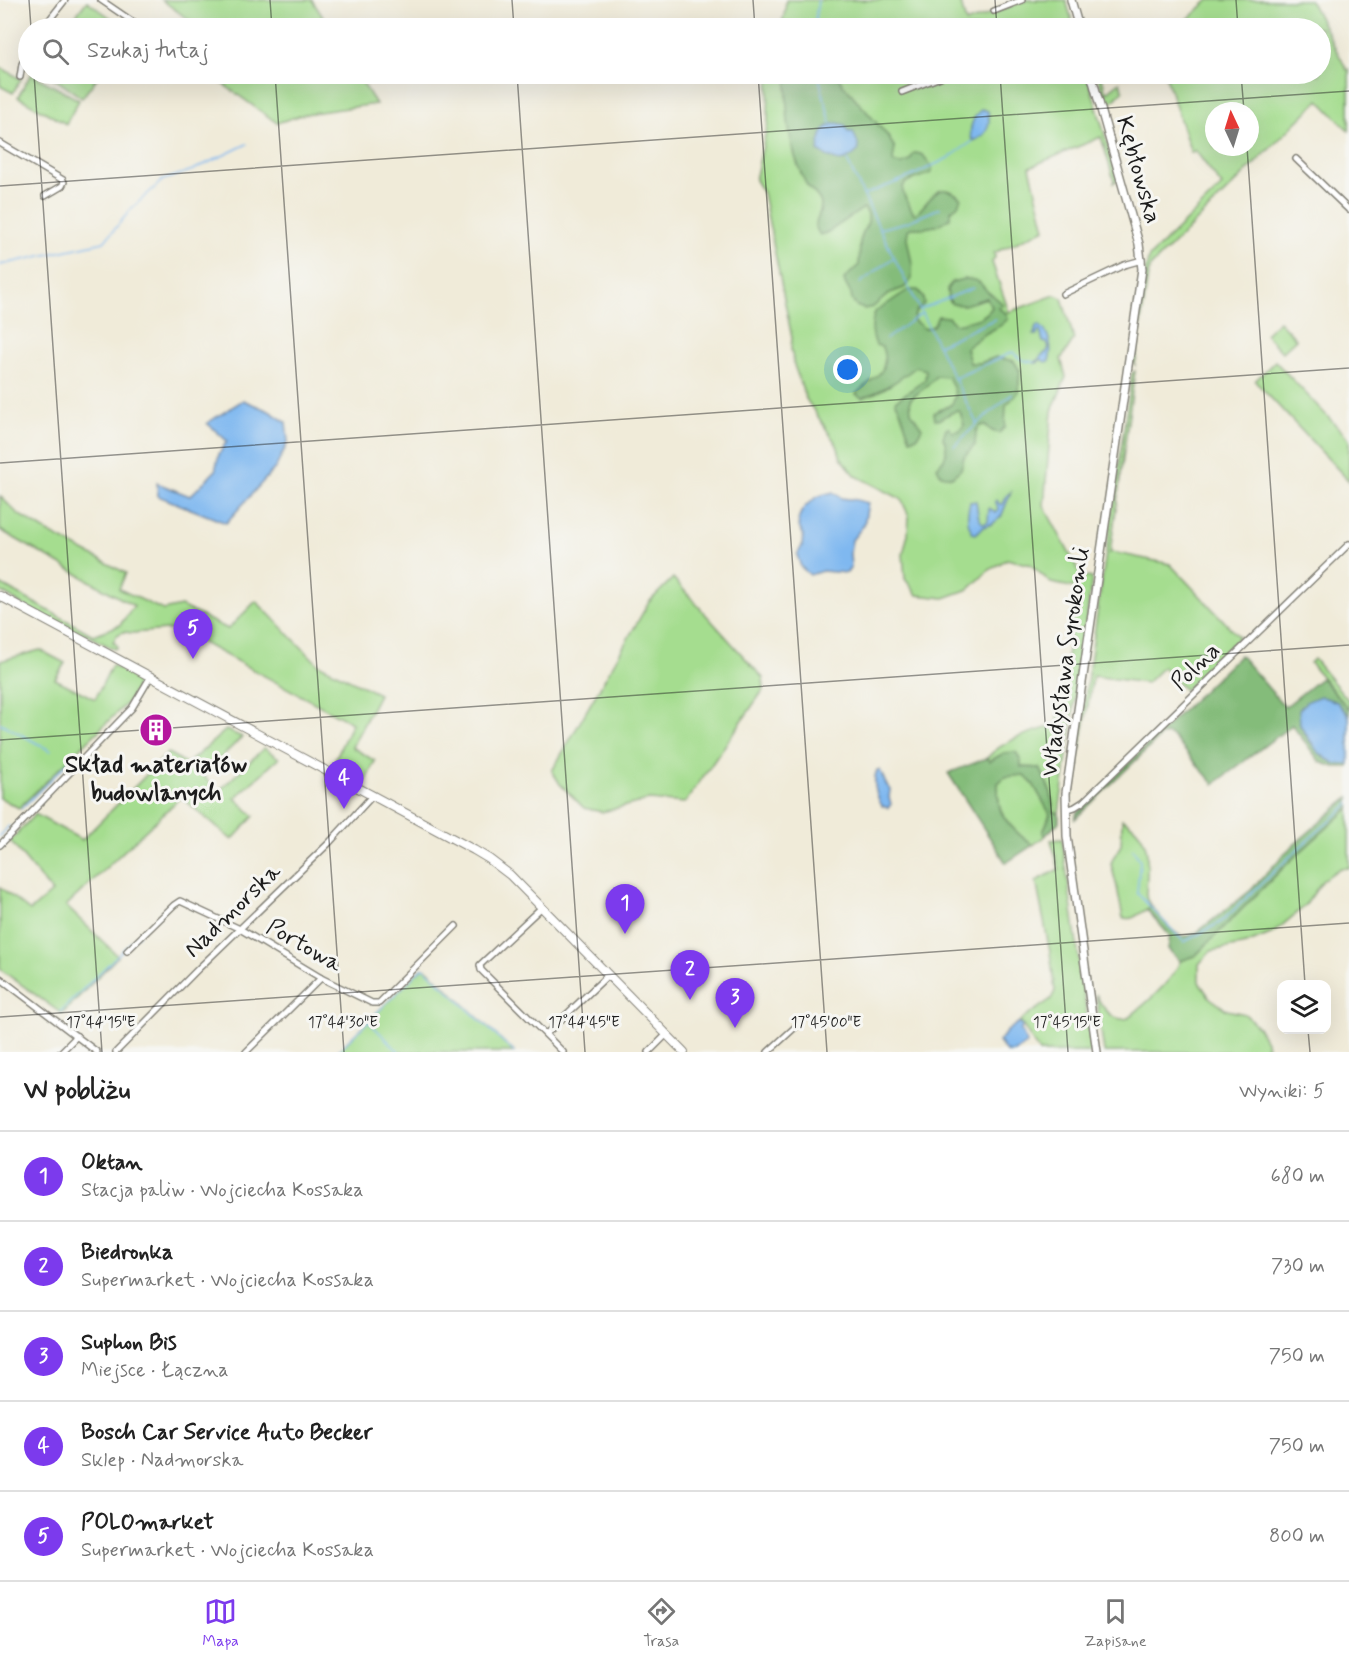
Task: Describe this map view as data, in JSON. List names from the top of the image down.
{
  "streets": {
    "street": [
      "Kębłowska",
      "Władysława Syrokomli",
      "Polna",
      "Nadmorska",
      "Portowa"
    ]
  },
  "crossings": [
    ["Kębłowska", "Władysława Syrokomli"],
    ["Władysława Syrokomli", "Polna"],
    ["Nadmorska", "Portowa"]
  ],
  "places": {
    "building": ["Skład materiałów budowlanych"]
  },
  "north": "top",
  "page": {
    "search": "Szukaj tutaj",
    "pins": [
      "5",
      "4",
      "1",
      "2",
      "3"
    ],
    "heading": ["W pobliżu", "Wyniki: 5"],
    "list": [
      {
        "mark": "1",
        "name": "Oktan",
        "note": "Stacja paliw · Wojciecha Kossaka",
        "value": "680 m"
      },
      {
        "mark": "2",
        "name": "Biedronka",
        "note": "Supermarket · Wojciecha Kossaka",
        "value": "730 m"
      },
      {
        "mark": "3",
        "name": "Suphon Bis",
        "note": "Miejsce · Łączna",
        "value": "750 m"
      },
      {
        "mark": "4",
        "name": "Bosch Car Service Auto Becker",
        "note": "Sklep · Nadmorska",
        "value": "750 m"
      },
      {
        "mark": "5",
        "name": "POLOmarket",
        "note": "Supermarket · Wojciecha Kossaka",
        "value": "800 m"
      }
    ],
    "nav": ["Mapa", "Trasa", "Zapisane"]
  },
  "coordinates": [
    "17°44'15\"E",
    "17°44'30\"E",
    "17°44'45\"E",
    "17°45'00\"E",
    "17°45'15\"E"
  ]
}
